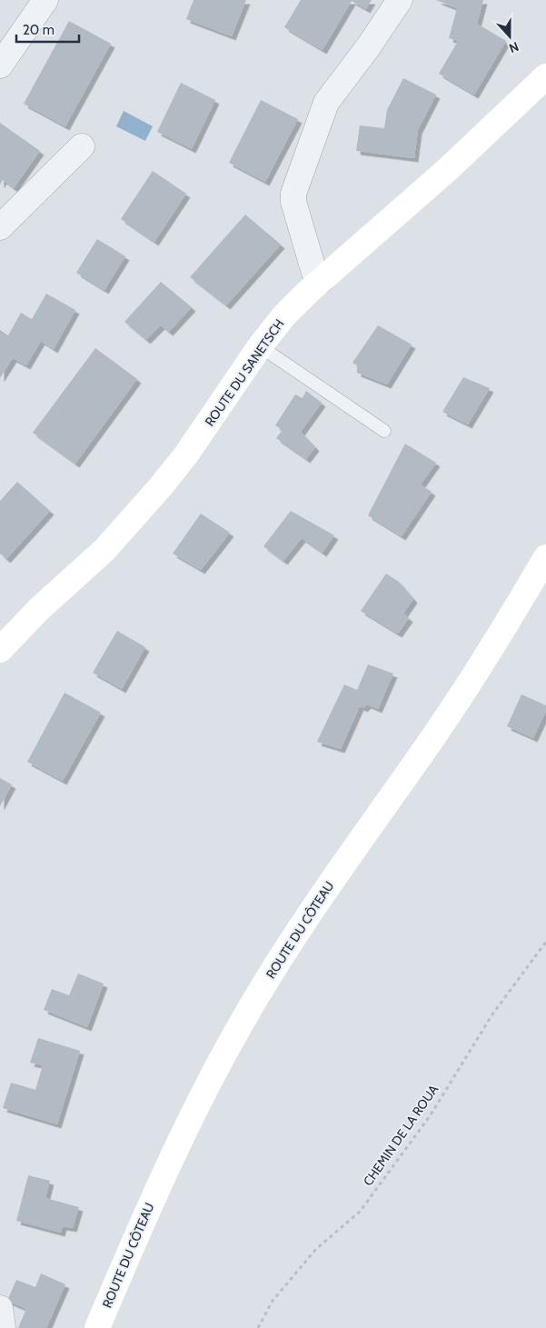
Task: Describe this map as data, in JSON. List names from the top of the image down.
{
  "streets": {
    "street": ["ROUTE DU SANETSCH", "ROUTE DU CÔTEAU"],
    "path": ["CHEMIN DE LA ROUA"]
  },
  "scale_bar": "20 m",
  "north": "bottom"
}
